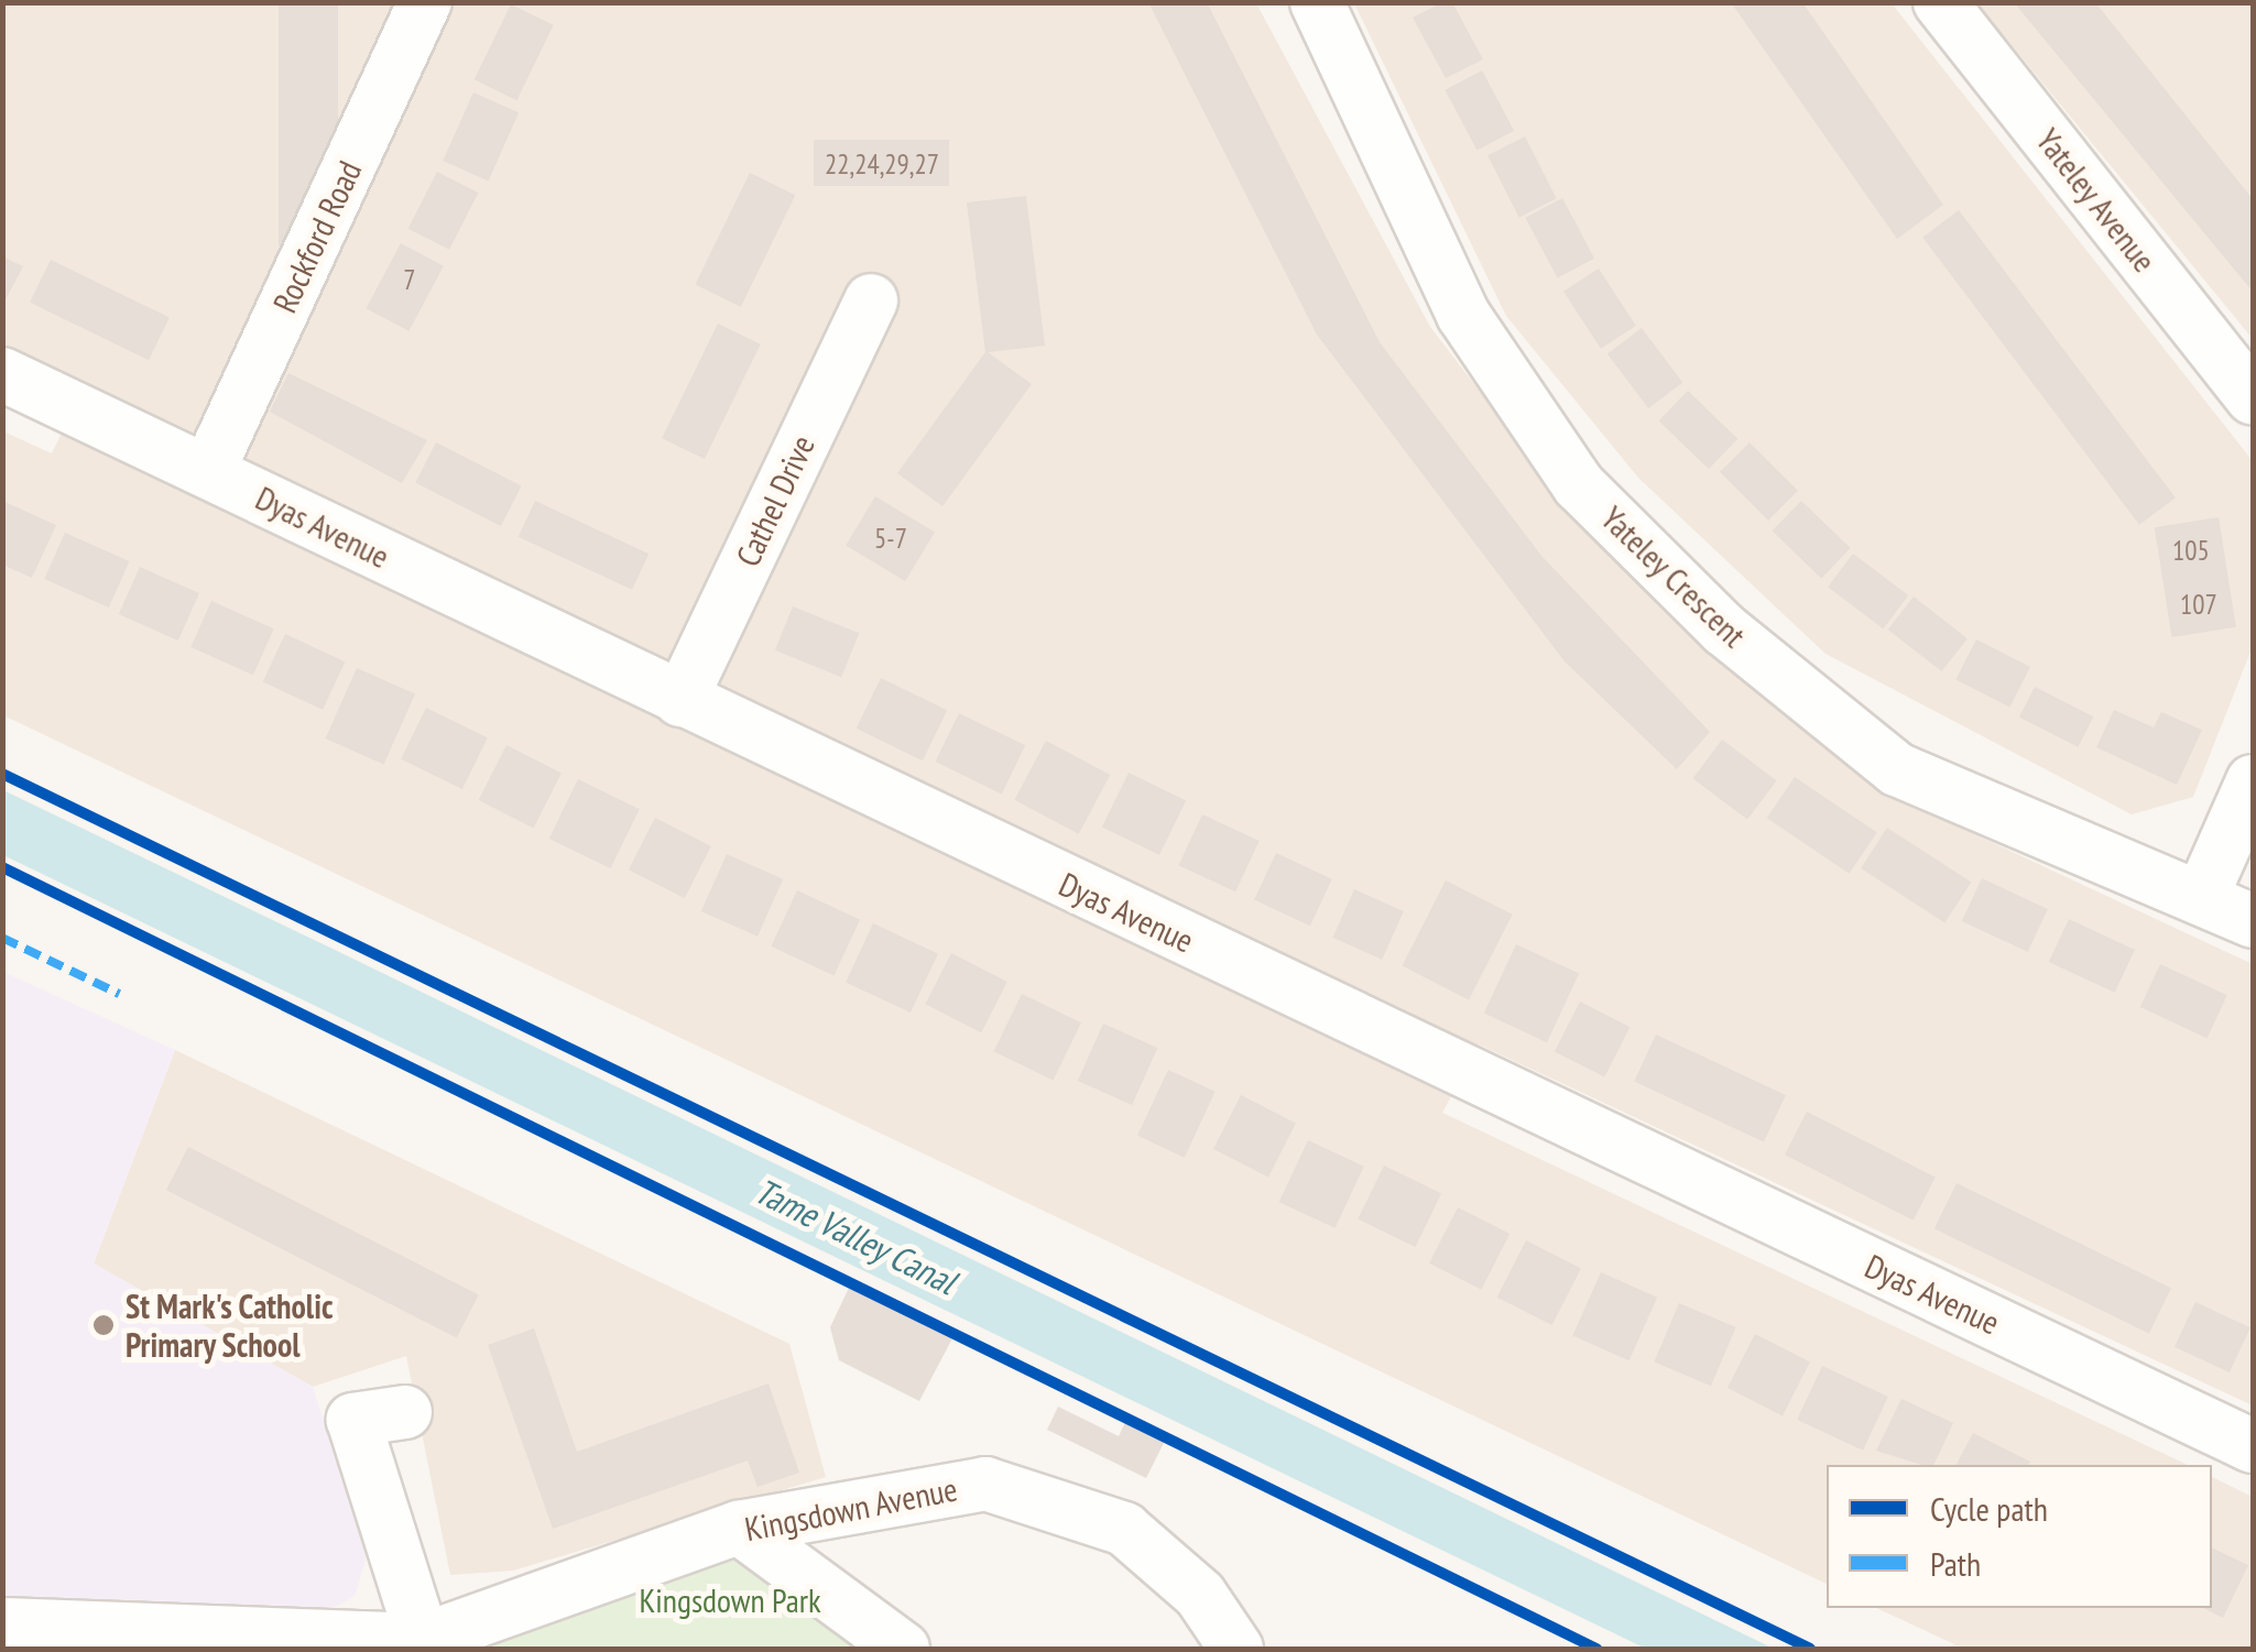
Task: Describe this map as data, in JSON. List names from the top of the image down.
{
  "streets": {
    "street": [
      "Yateley Avenue",
      "Rockford Road",
      "Cathel Drive",
      "Dyas Avenue",
      "Yateley Crescent",
      "Kingsdown Avenue"
    ]
  },
  "crossings": [
    ["Rockford Road", "Dyas Avenue"],
    ["Cathel Drive", "Dyas Avenue"]
  ],
  "water": ["Tame Valley Canal"],
  "parks": ["Kingsdown Park"],
  "places": ["St Mark's Catholic Primary School"],
  "house_numbers": [
    "22,24,29,27",
    "7",
    "5-7",
    "105",
    "107"
  ],
  "legend": ["Cycle path", "Path"]
}
